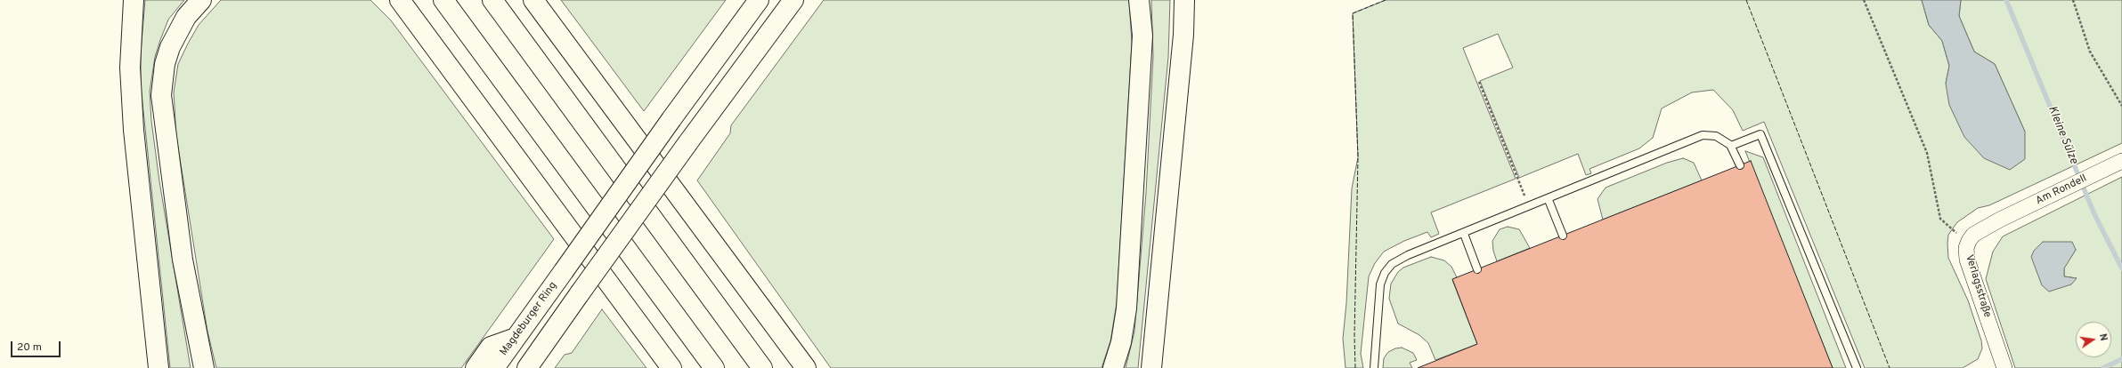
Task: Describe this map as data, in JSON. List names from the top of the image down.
{
  "streets": {
    "highway": ["Magdeburger Ring"],
    "street": ["Am Rondell", "Verlagsstraße"]
  },
  "crossings": [
    ["Am Rondell", "Verlagsstraße"]
  ],
  "water": ["Kleine Sülze"],
  "scale_bar": "20 m",
  "north": "right"
}
